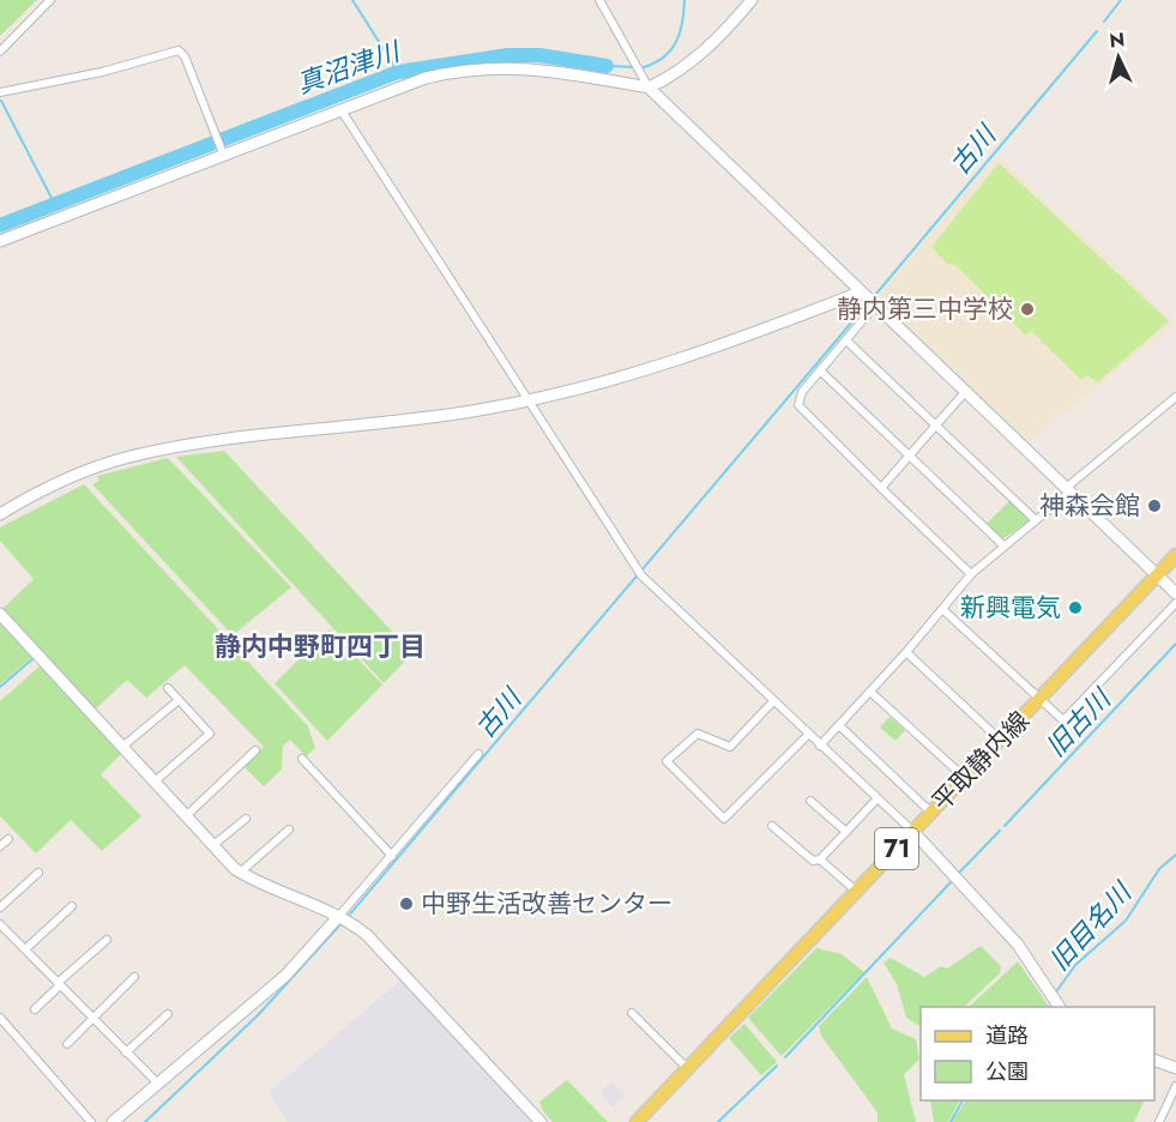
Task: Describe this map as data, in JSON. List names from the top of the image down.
{
  "streets": {
    "main road": ["平取静内線", "71"]
  },
  "districts": ["静内中野町四丁目"],
  "water": [
    "真沼津川",
    "古川",
    "旧古川",
    "旧目名川"
  ],
  "places": [
    "静内第三中学校",
    "神森会館",
    "新興電気",
    "中野生活改善センター"
  ],
  "legend": ["道路", "公園"],
  "north": "top"
}
